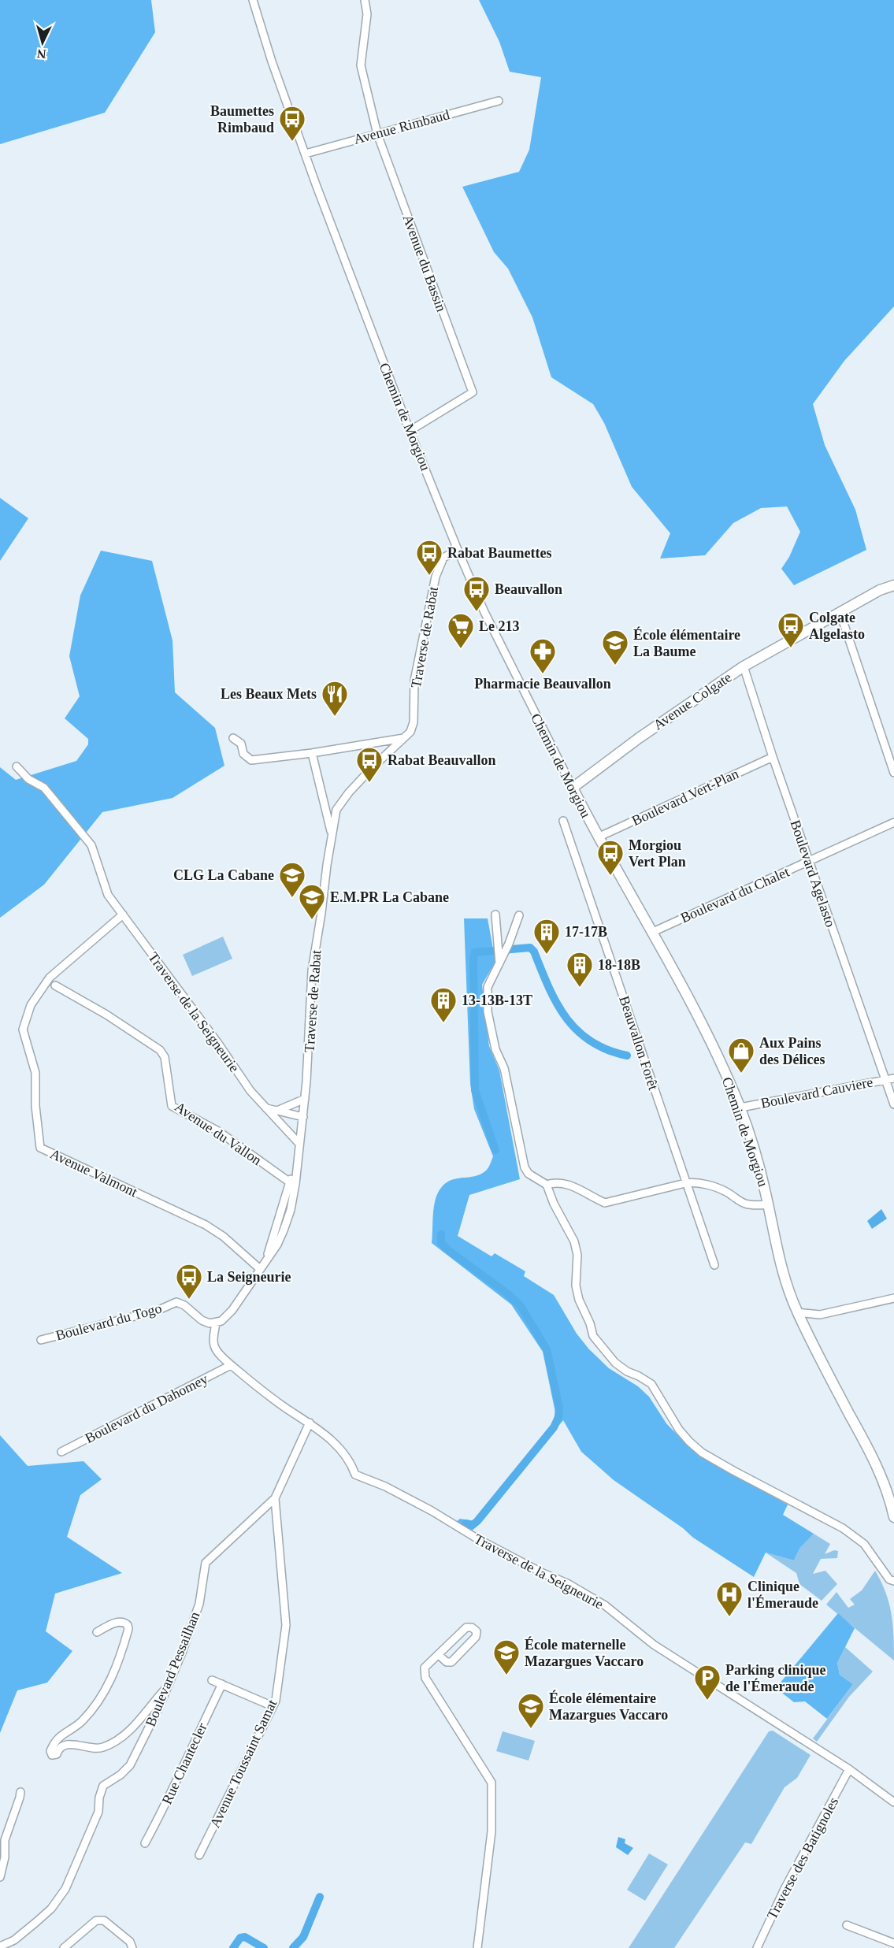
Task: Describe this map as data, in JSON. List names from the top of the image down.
{
  "streets": {
    "street": [
      "Avenue Rimbaud",
      "Avenue du Bassin",
      "Chemin de Morgiou",
      "Traverse de Rabat",
      "Avenue Colgate",
      "Boulevard Vert-Plan",
      "Boulevard Agelasto",
      "Boulevard du Chalet",
      "Traverse de la Seigneurie",
      "Beauvallon Forêt",
      "Boulevard Cauviere",
      "Avenue du Vallon",
      "Avenue Valmont",
      "Boulevard du Togo",
      "Boulevard du Dahomey",
      "Boulevard Pessailhan",
      "Rue Chantecler",
      "Avenue Toussaint Samat",
      "Traverse des Batignoles"
    ]
  },
  "crossings": [
    ["Avenue Rimbaud", "Avenue du Bassin"],
    ["Avenue Rimbaud", "Chemin de Morgiou"],
    ["Avenue du Bassin", "Chemin de Morgiou"],
    ["Chemin de Morgiou", "Traverse de Rabat"],
    ["Chemin de Morgiou", "Avenue Colgate"],
    ["Chemin de Morgiou", "Boulevard Vert-Plan"],
    ["Chemin de Morgiou", "Boulevard du Chalet"],
    ["Chemin de Morgiou", "Boulevard Cauviere"],
    ["Avenue Colgate", "Boulevard Agelasto"],
    ["Boulevard Vert-Plan", "Boulevard Agelasto"],
    ["Boulevard Agelasto", "Boulevard du Chalet"],
    ["Boulevard Agelasto", "Boulevard Cauviere"],
    ["Traverse de la Seigneurie", "Avenue Valmont"],
    ["Traverse de la Seigneurie", "Boulevard du Togo"],
    ["Traverse de la Seigneurie", "Boulevard du Dahomey"],
    ["Traverse de la Seigneurie", "Avenue Toussaint Samat"],
    ["Traverse de la Seigneurie", "Traverse des Batignoles"],
    ["Boulevard Pessailhan", "Avenue Toussaint Samat"]
  ],
  "places": {
    "bus stop": [
      "Baumettes Rimbaud",
      "Rabat Baumettes",
      "Beauvallon",
      "Colgate Algelasto",
      "Rabat Beauvallon",
      "Morgiou Vert Plan",
      "La Seigneurie"
    ],
    "supermarket": ["Le 213"],
    "school or university": [
      "École élémentaire La Baume",
      "CLG La Cabane",
      "E.M.PR La Cabane",
      "École maternelle Mazargues Vaccaro",
      "École élémentaire Mazargues Vaccaro"
    ],
    "pharmacy": ["Pharmacie Beauvallon"],
    "restaurant": ["Les Beaux Mets"],
    "building": ["17-17B", "18-18B", "13-13B-13T"],
    "shop": ["Aux Pains des Délices"],
    "hospital": ["Clinique l'Émeraude"],
    "parking": ["Parking clinique de l'Émeraude"]
  },
  "north": "bottom"
}
